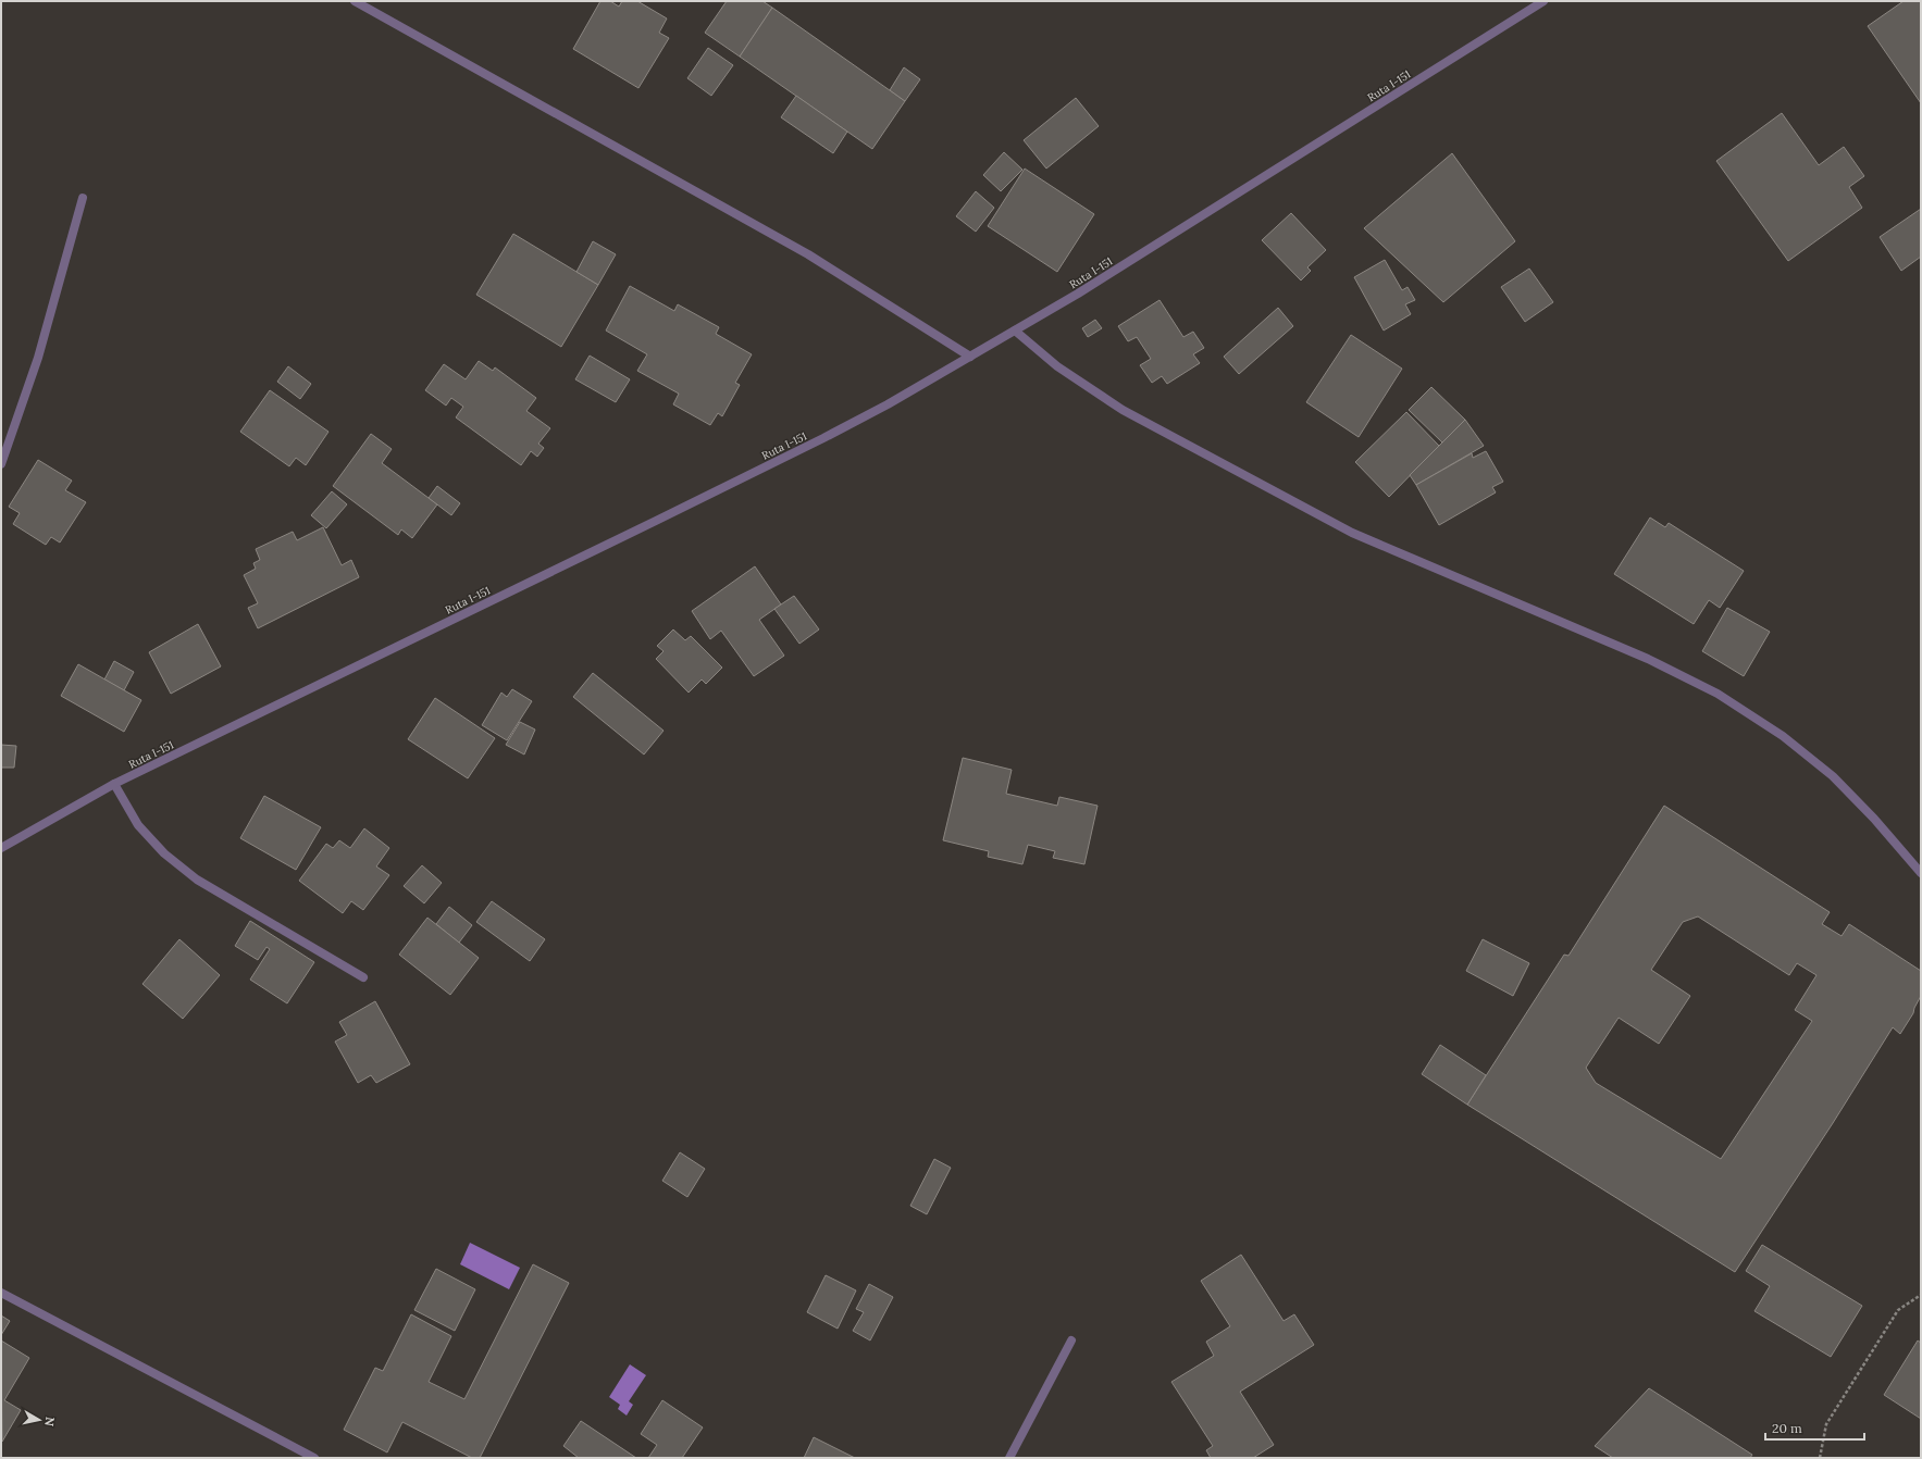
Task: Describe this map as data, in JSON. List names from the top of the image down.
{
  "streets": {
    "street": ["Ruta I-151"]
  },
  "scale_bar": "20 m",
  "north": "right"
}
